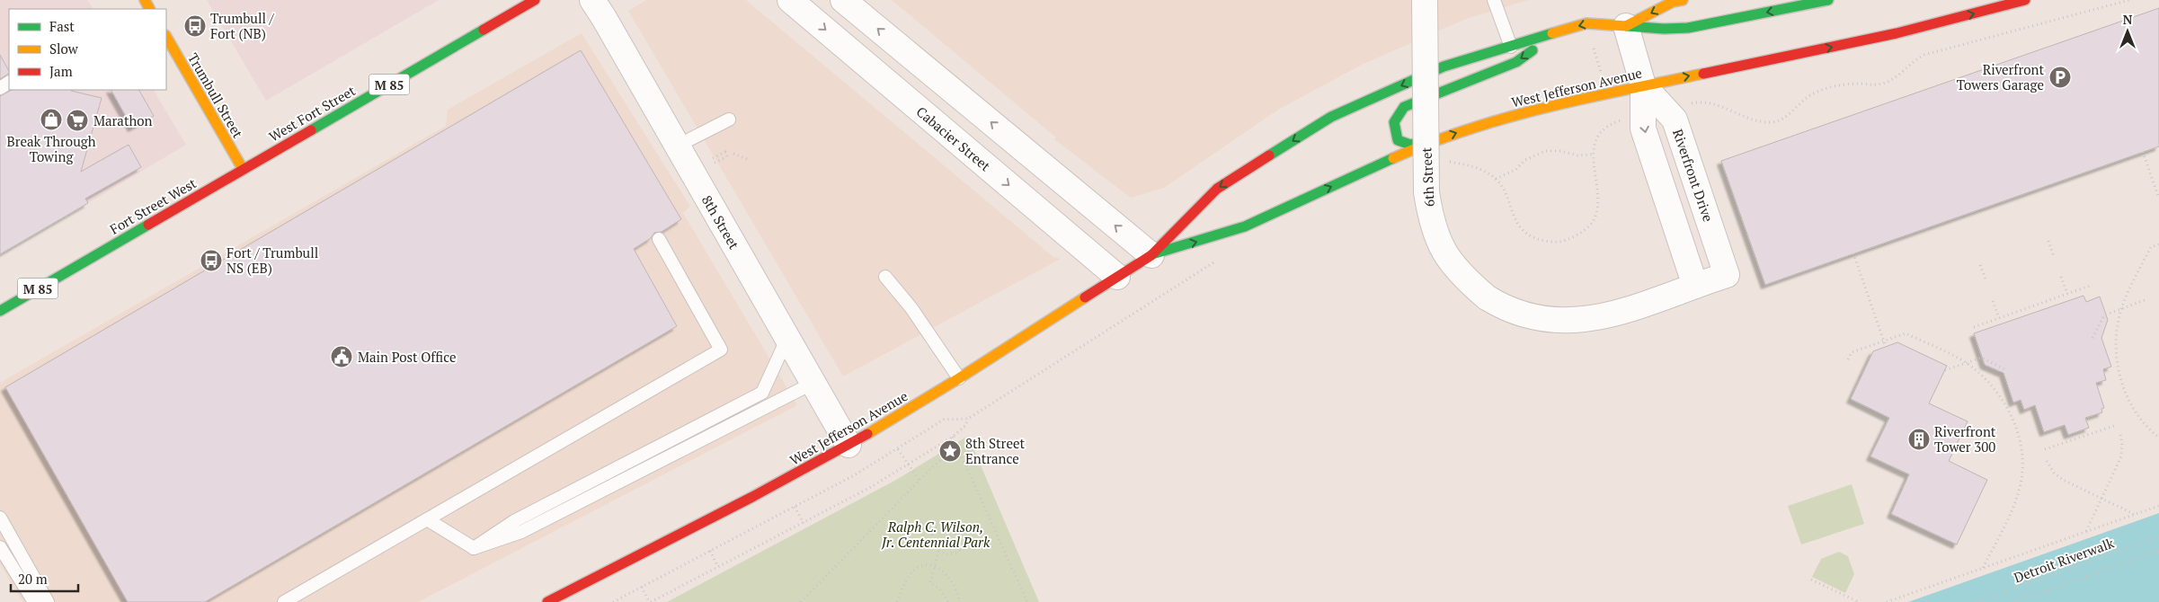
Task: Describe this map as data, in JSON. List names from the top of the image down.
{
  "streets": {
    "main road": [
      "M 85",
      "West Jefferson Avenue",
      "Trumbull Street",
      "West Fort Street",
      "Fort Street West"
    ],
    "street": [
      "Cabacier Street",
      "Riverfront Drive",
      "6th Street",
      "8th Street"
    ],
    "path": ["Detroit Riverwalk"]
  },
  "crossings": [
    ["West Jefferson Avenue", "Cabacier Street"],
    ["West Jefferson Avenue", "Riverfront Drive"],
    ["West Jefferson Avenue", "8th Street"],
    ["Trumbull Street", "West Fort Street"],
    ["Trumbull Street", "Fort Street West"],
    ["West Fort Street", "Fort Street West"],
    ["Riverfront Drive", "6th Street"]
  ],
  "parks": ["Ralph C. Wilson, Jr. Centennial Park"],
  "places": {
    "bus stop": ["Trumbull / Fort (NB)", "Fort / Trumbull NS (EB)"],
    "parking": ["Riverfront Towers Garage"],
    "shop": ["Break Through Towing"],
    "supermarket": ["Marathon"],
    "public building": ["Main Post Office"],
    "building": ["Riverfront Tower 300"],
    "place": ["8th Street Entrance"]
  },
  "legend": ["Fast", "Slow", "Jam"],
  "scale_bar": "20 m",
  "north": "top"
}
